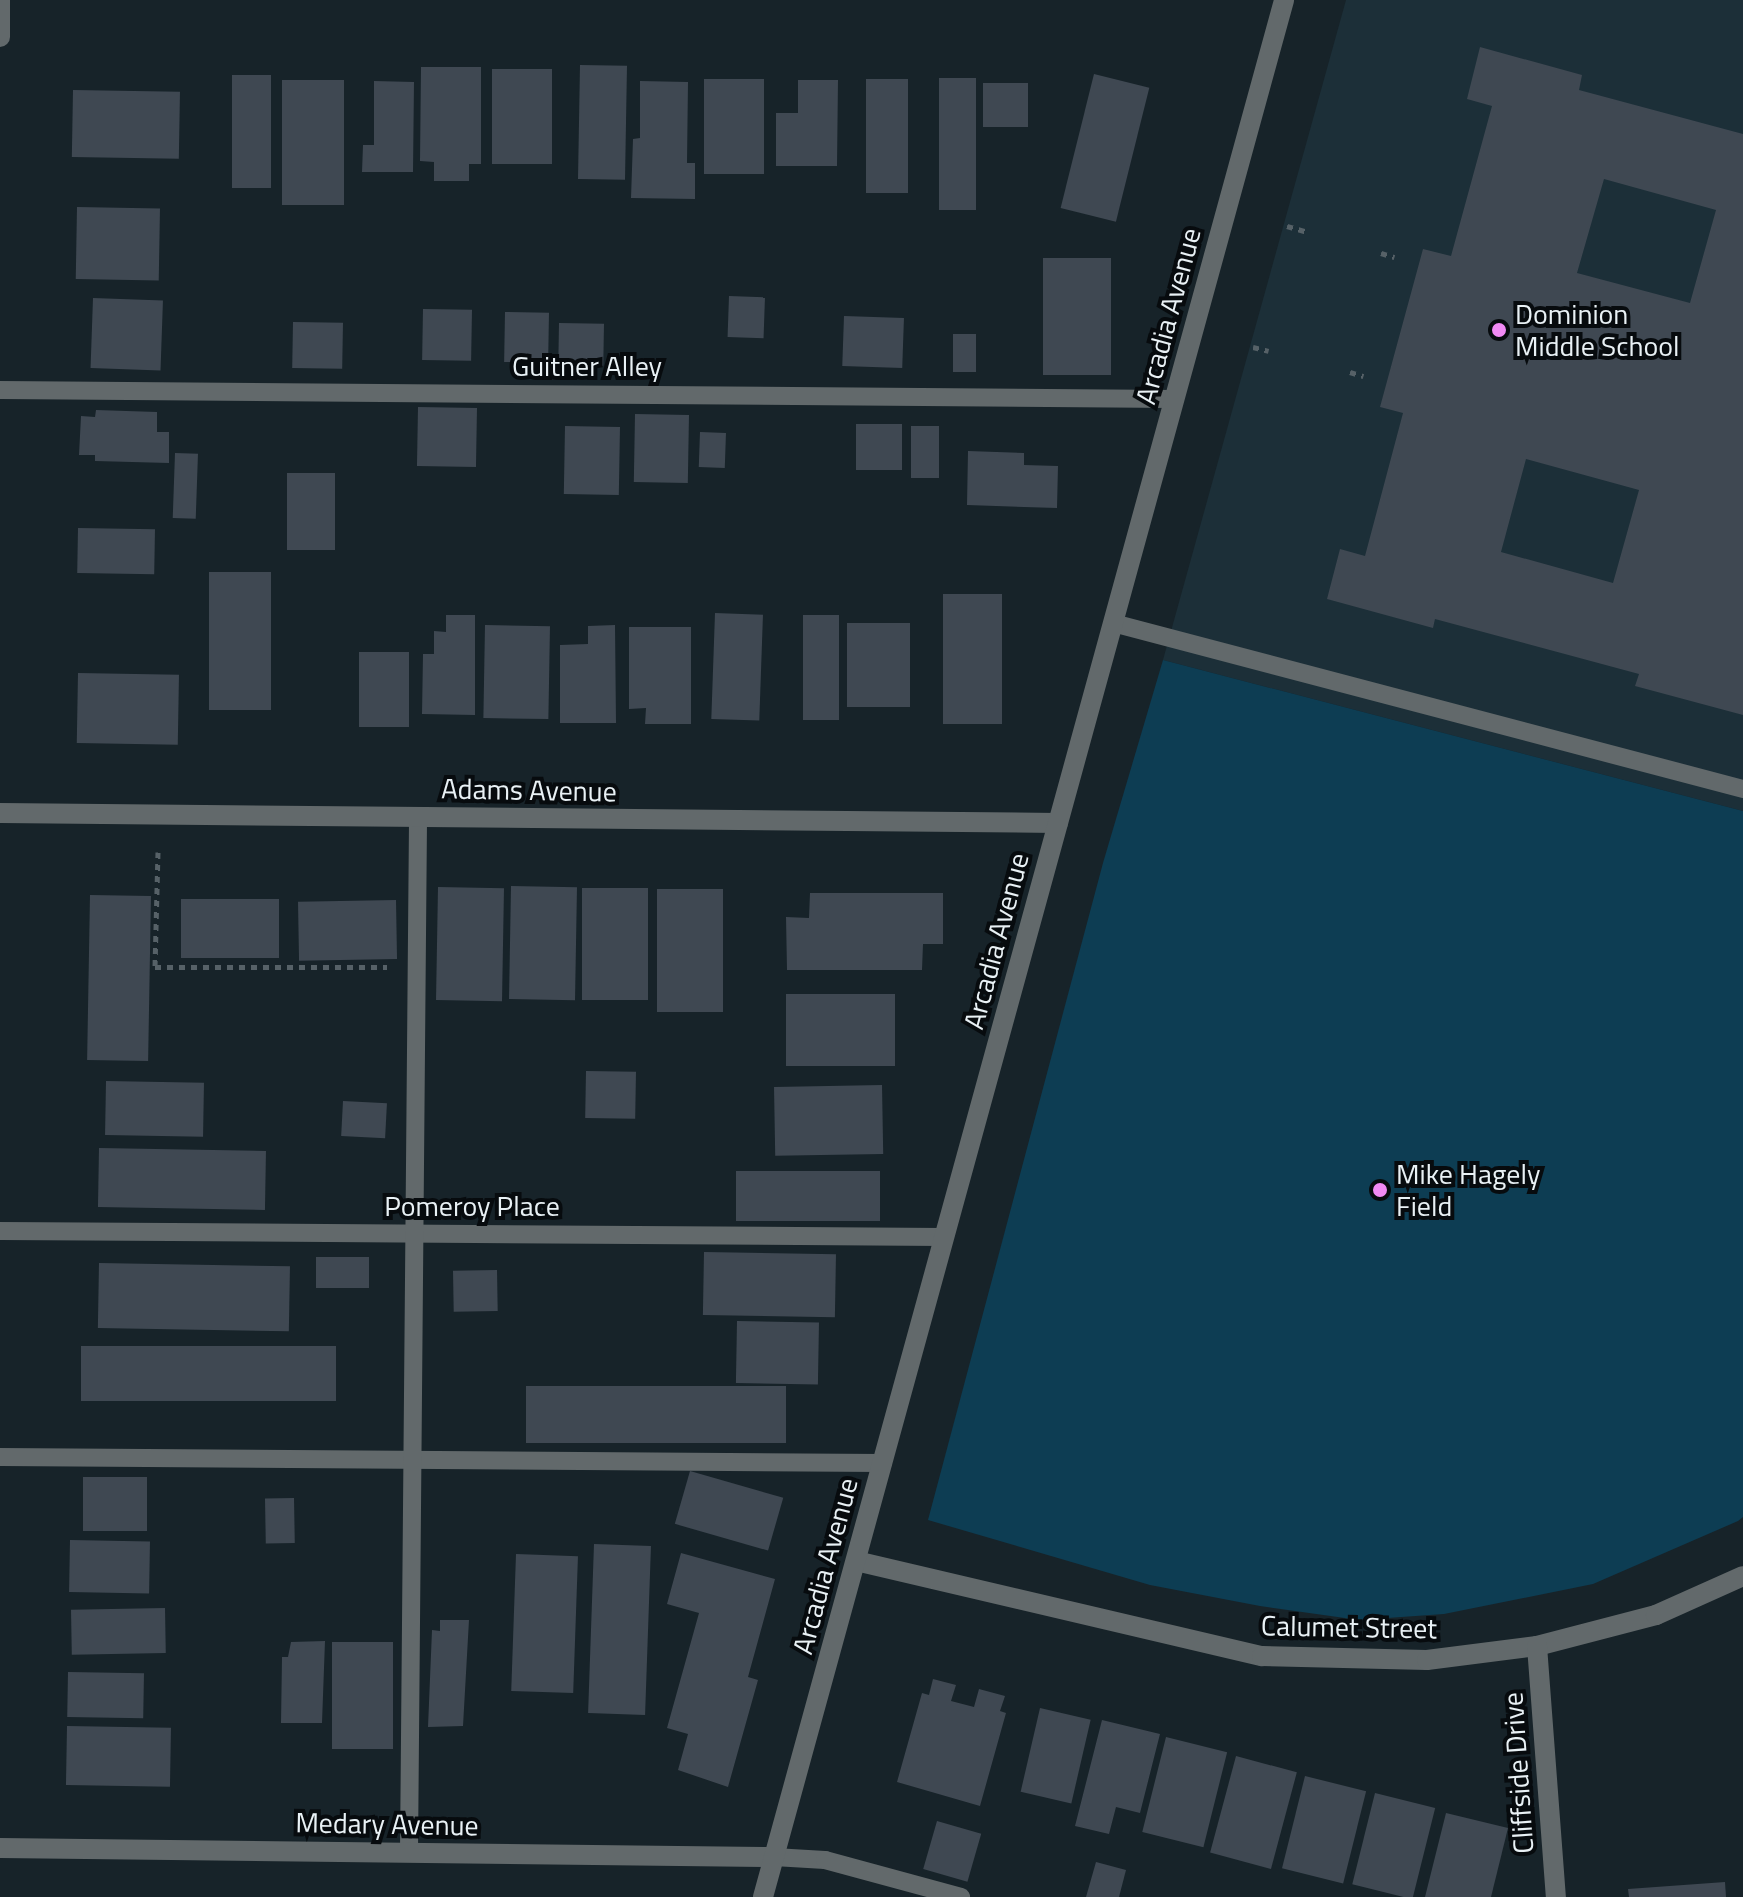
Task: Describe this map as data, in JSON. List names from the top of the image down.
{
  "streets": {
    "street": [
      "Arcadia Avenue",
      "Adams Avenue",
      "Calumet Street",
      "Cliffside Drive",
      "Medary Avenue"
    ],
    "lane": ["Guitner Alley", "Pomeroy Place"]
  },
  "crossings": [
    ["Arcadia Avenue", "Guitner Alley"],
    ["Arcadia Avenue", "Adams Avenue"],
    ["Arcadia Avenue", "Pomeroy Place"],
    ["Arcadia Avenue", "Calumet Street"],
    ["Arcadia Avenue", "Medary Avenue"],
    ["Calumet Street", "Cliffside Drive"]
  ],
  "places": ["Dominion Middle School", "Mike Hagely Field"]
}
